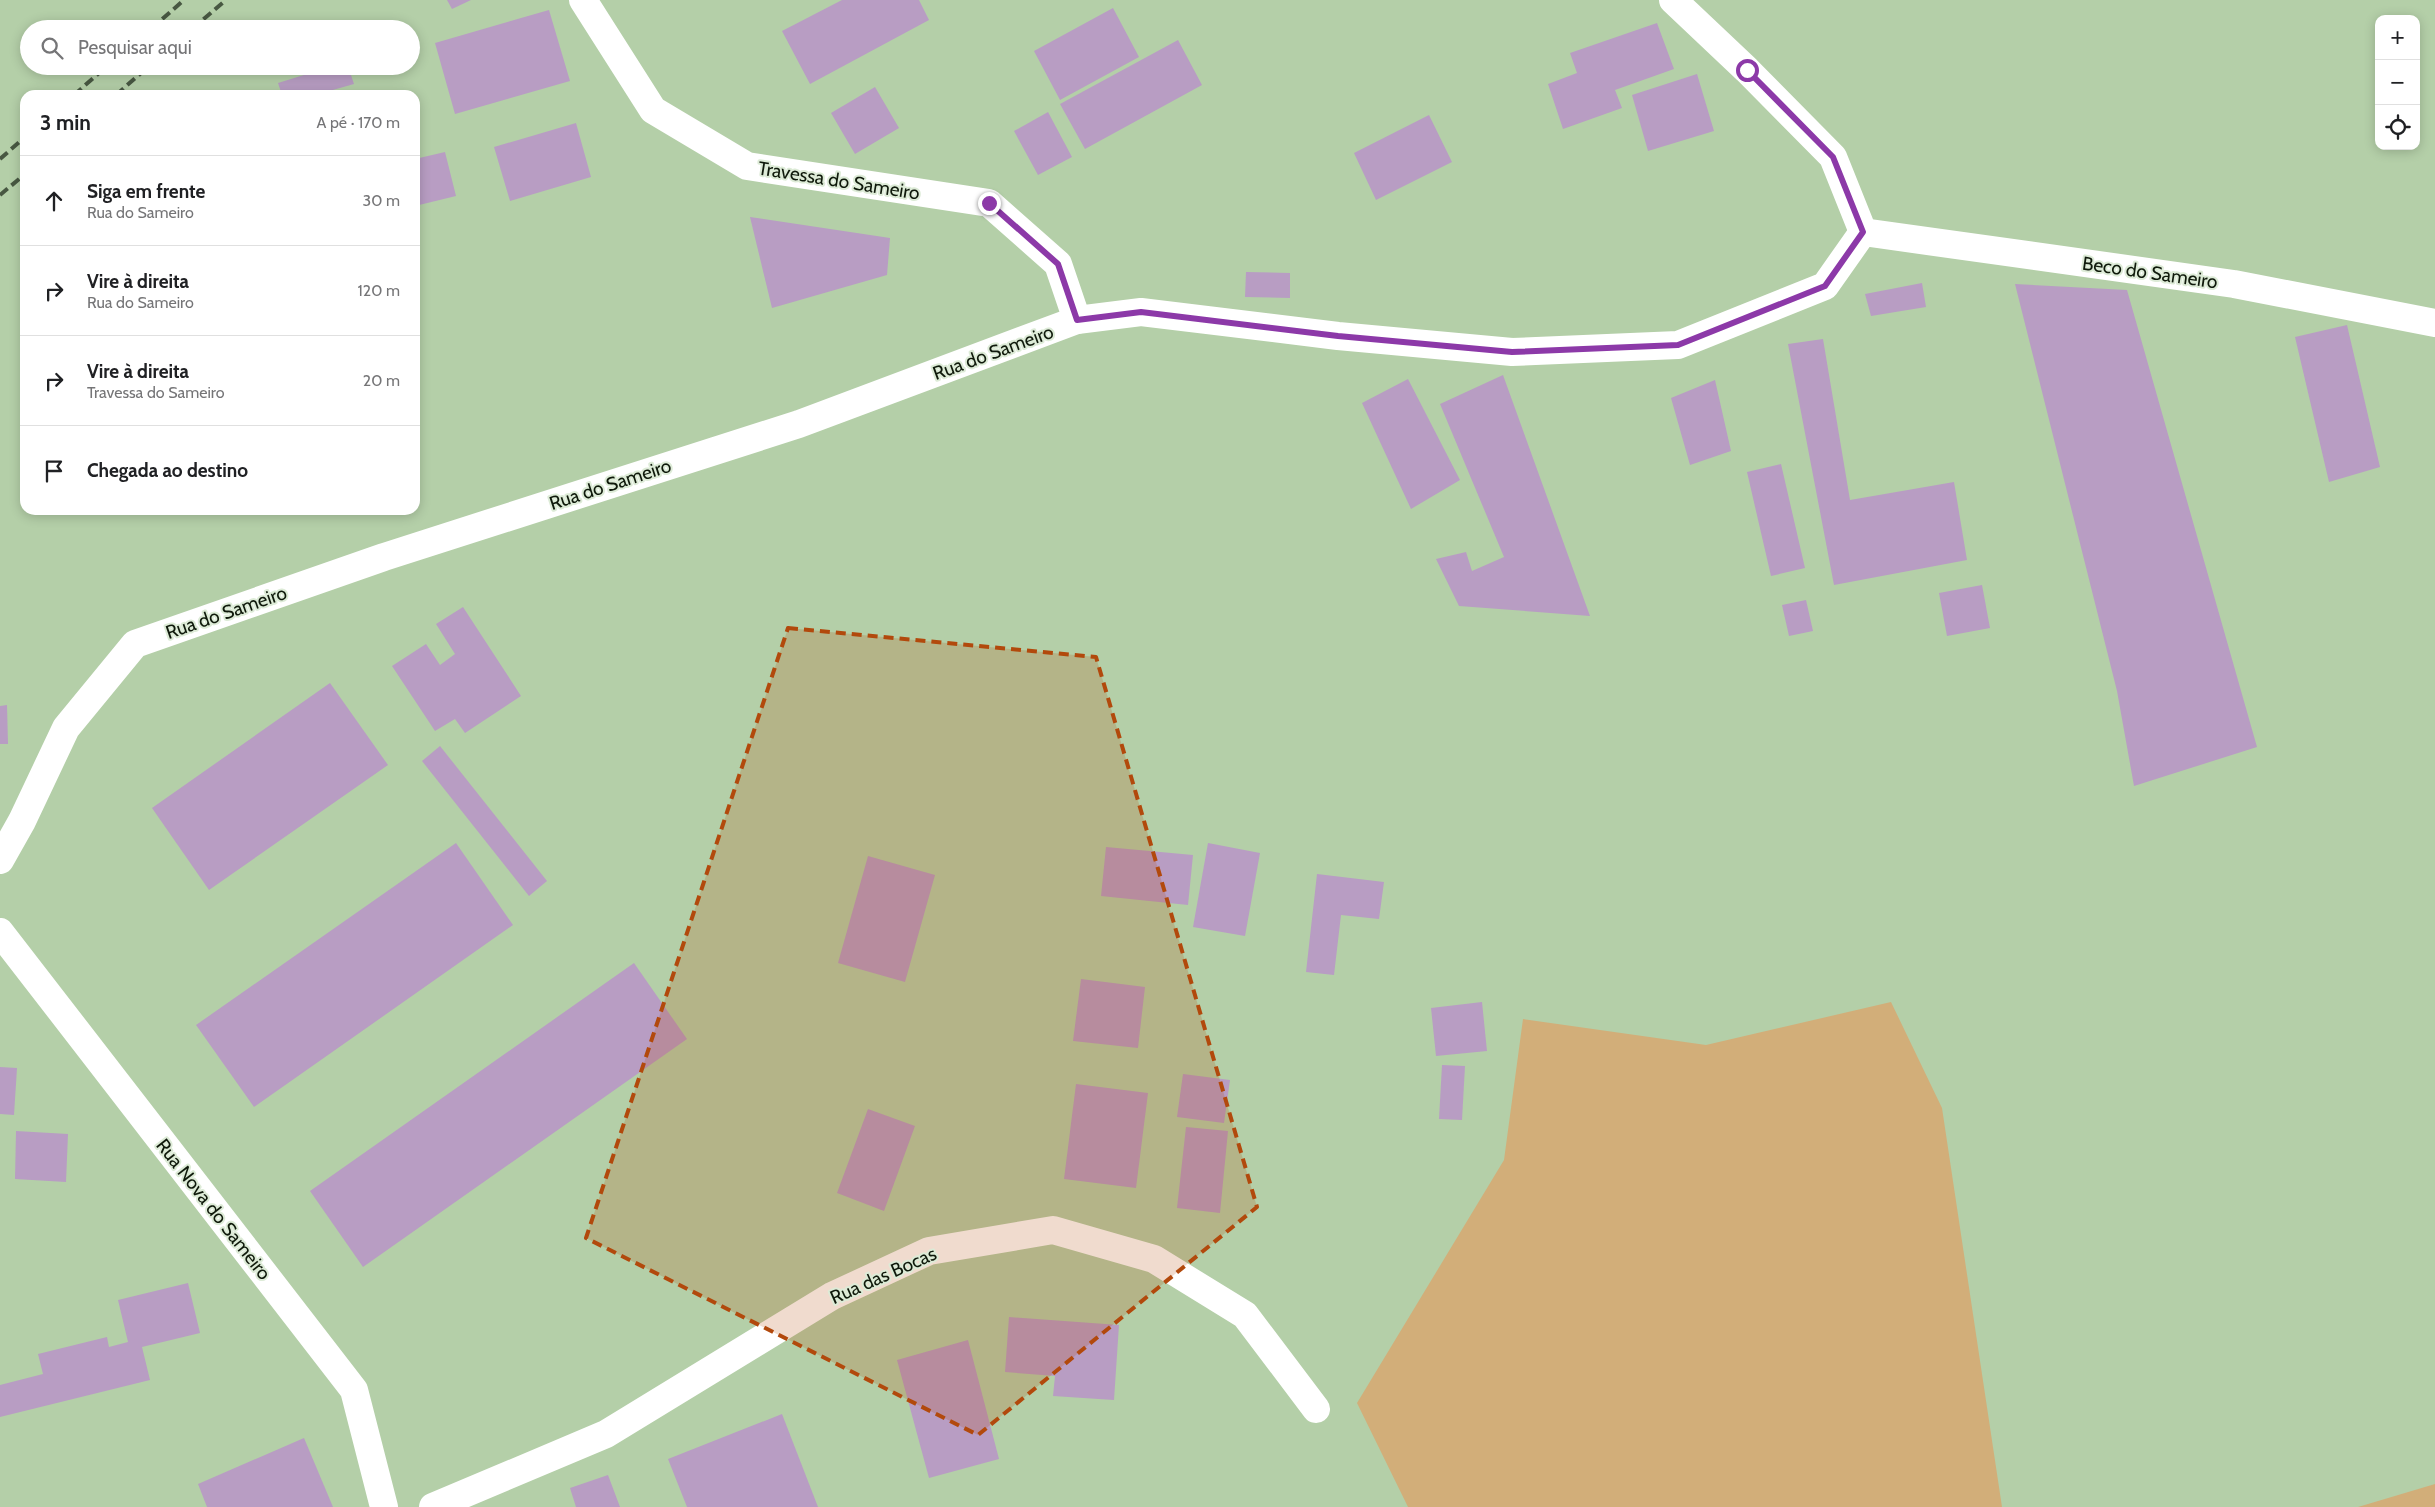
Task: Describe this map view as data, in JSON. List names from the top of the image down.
{
  "streets": {
    "street": [
      "Travessa do Sameiro",
      "Beco do Sameiro",
      "Rua do Sameiro",
      "Rua Nova do Sameiro",
      "Rua das Bocas"
    ]
  },
  "crossings": [
    ["Travessa do Sameiro", "Rua do Sameiro"],
    ["Beco do Sameiro", "Rua do Sameiro"]
  ],
  "page": {
    "map_buttons": ["+", "−"],
    "search": "Pesquisar aqui",
    "heading": ["3 min", "A pé · 170 m"],
    "list": [
      ["Siga em frente", "Rua do Sameiro", "30 m"],
      ["Vire à direita", "Rua do Sameiro", "120 m"],
      ["Vire à direita", "Travessa do Sameiro", "20 m"],
      "Chegada ao destino"
    ]
  }
}
